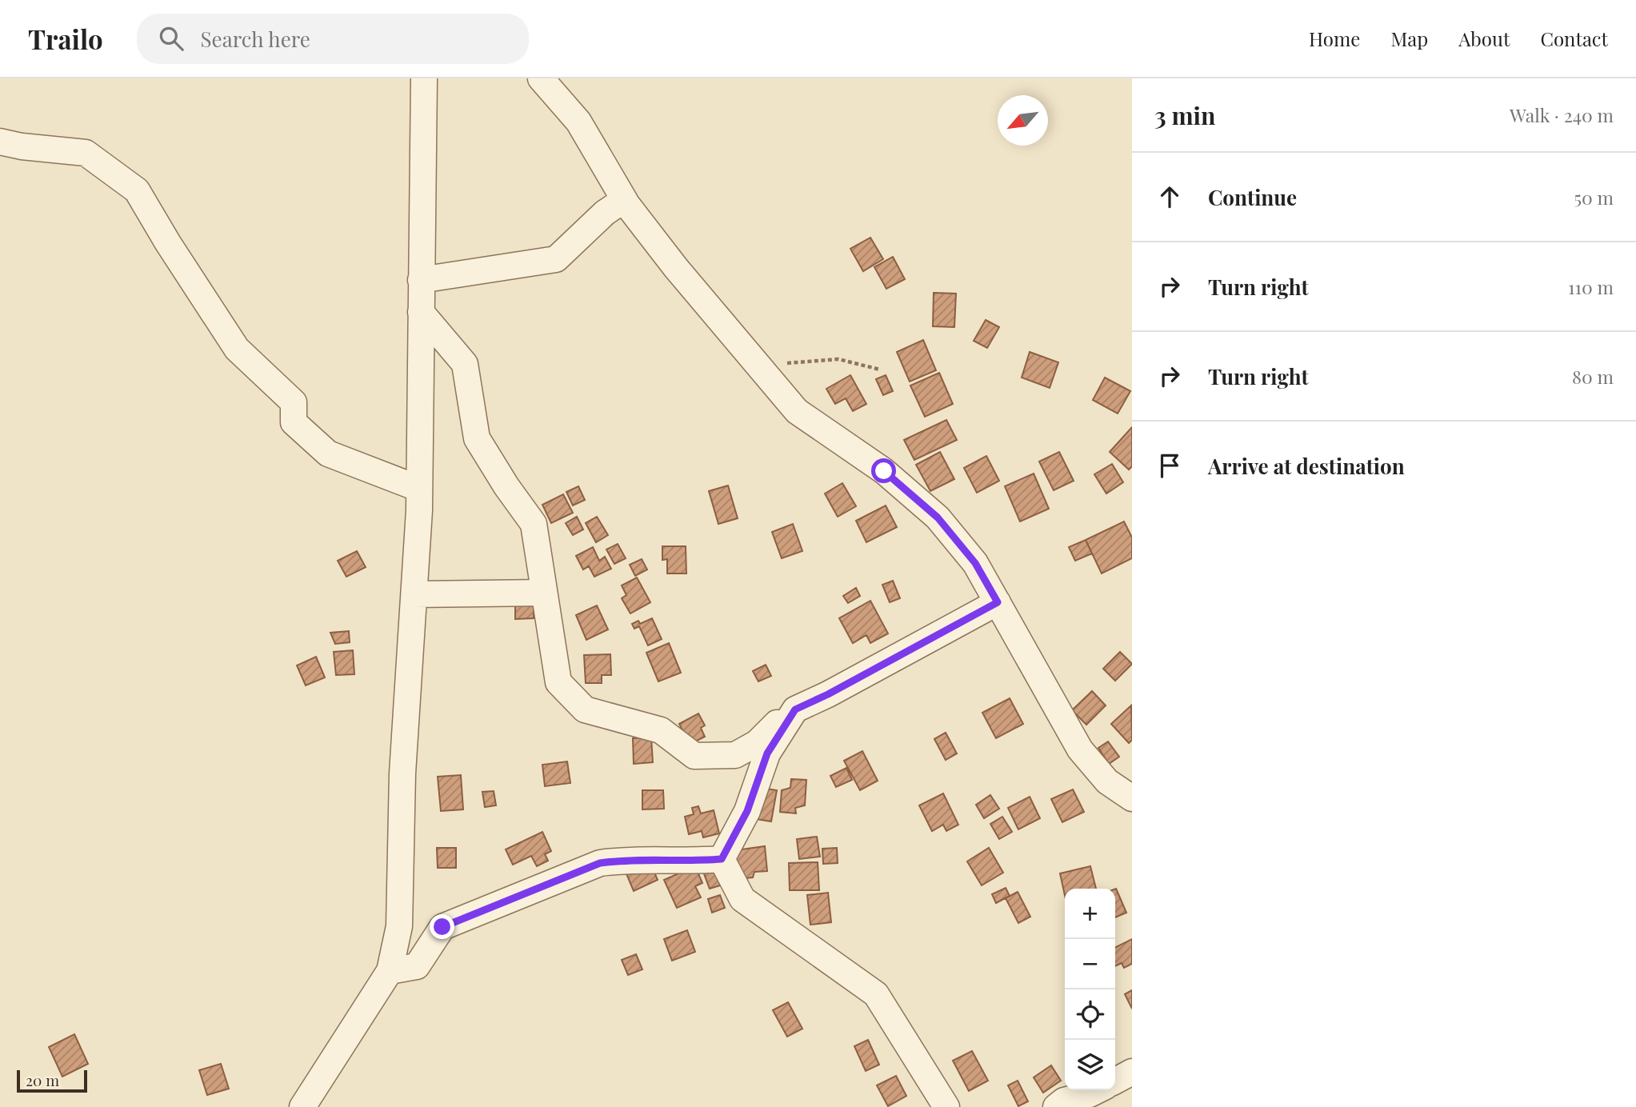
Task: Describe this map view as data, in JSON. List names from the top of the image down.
{
  "scale_bar": "20 m",
  "north": "bottom left",
  "page": {
    "header": "Trailo",
    "search": "Search here",
    "nav": [
      "Home",
      "Map",
      "About",
      "Contact"
    ],
    "heading": ["3 min", "Walk · 240 m"],
    "list": [
      ["Continue", "50 m"],
      ["Turn right", "110 m"],
      ["Turn right", "80 m"],
      "Arrive at destination"
    ],
    "map_buttons": ["+", "−"],
    "scale": "20 m"
  }
}
